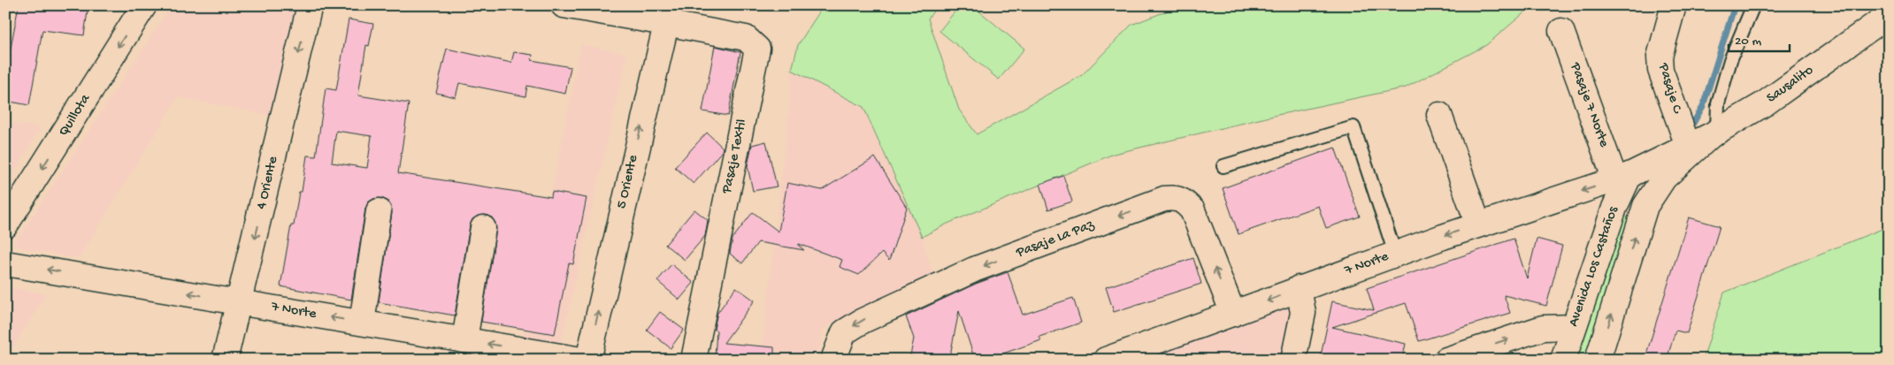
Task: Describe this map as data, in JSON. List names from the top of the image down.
{
  "streets": {
    "street": [
      "Sausalito",
      "Pasaje C",
      "Pasaje 7 Norte",
      "Quillota",
      "Pasaje Textil",
      "5 Oriente",
      "4 Oriente",
      "Pasaje La Paz",
      "7 Norte",
      "Avenida Los Castaños"
    ]
  },
  "crossings": [
    ["Sausalito", "Pasaje C"],
    ["Sausalito", "Pasaje 7 Norte"],
    ["Sausalito", "7 Norte"],
    ["Sausalito", "Avenida Los Castaños"],
    ["Pasaje 7 Norte", "7 Norte"],
    ["Pasaje 7 Norte", "Avenida Los Castaños"],
    ["Pasaje Textil", "5 Oriente"],
    ["4 Oriente", "7 Norte"],
    ["Pasaje La Paz", "7 Norte"],
    ["7 Norte", "Avenida Los Castaños"]
  ],
  "one_way": ["Quillota", "5 Oriente", "7 Norte"],
  "scale_bar": "20 m"
}
